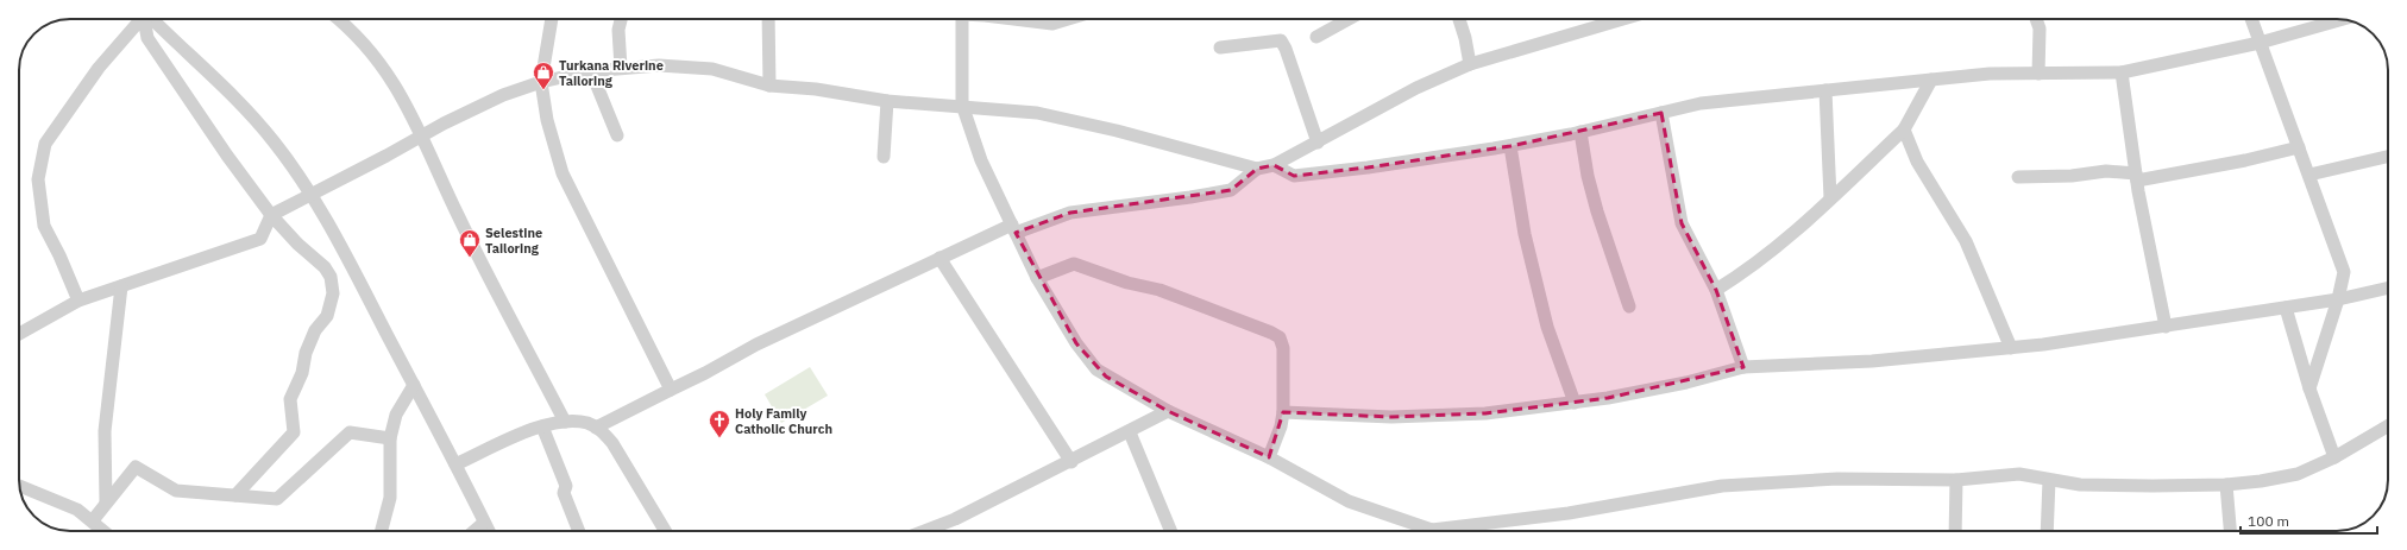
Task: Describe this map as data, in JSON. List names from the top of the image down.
{
  "places": {
    "shop": ["Turkana Riverine Tailoring", "Selestine Tailoring"],
    "church": ["Holy Family Catholic Church"]
  },
  "scale_bar": "100 m"
}
